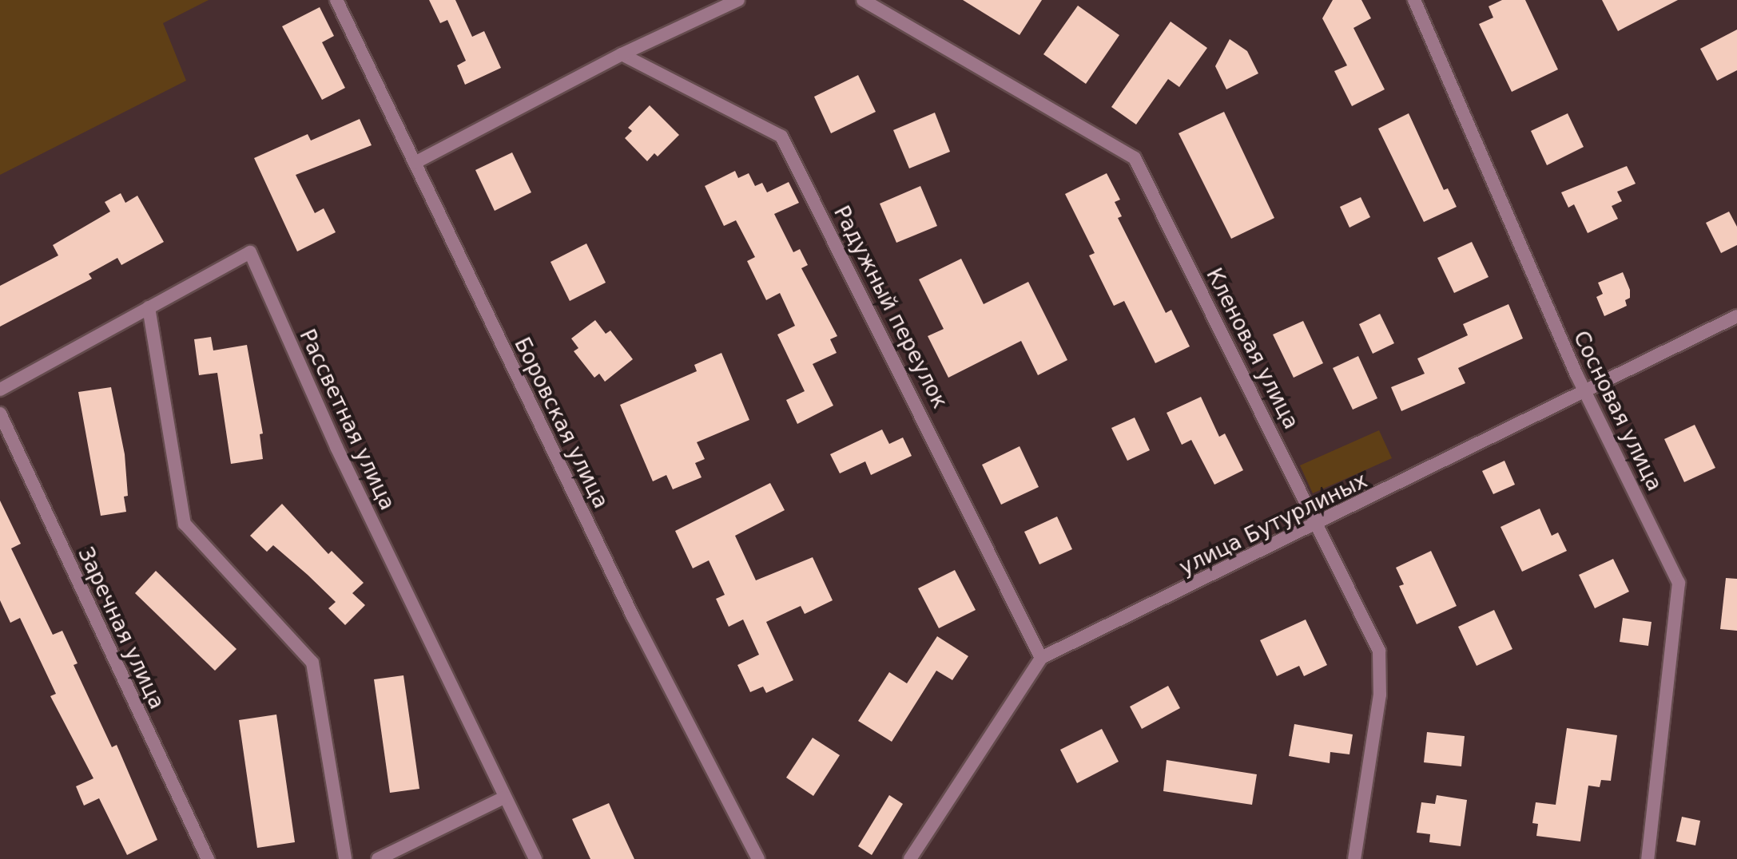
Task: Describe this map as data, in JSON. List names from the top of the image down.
{
  "streets": {
    "street": [
      "Радужный переулок",
      "Кленовая улица",
      "Сосновая улица",
      "Рассветная улица",
      "Боровская улица",
      "улица Бутурлиных",
      "Заречная улица"
    ]
  },
  "crossings": [
    ["Радужный переулок", "улица Бутурлиных"],
    ["Кленовая улица", "улица Бутурлиных"],
    ["Сосновая улица", "улица Бутурлиных"]
  ]
}
